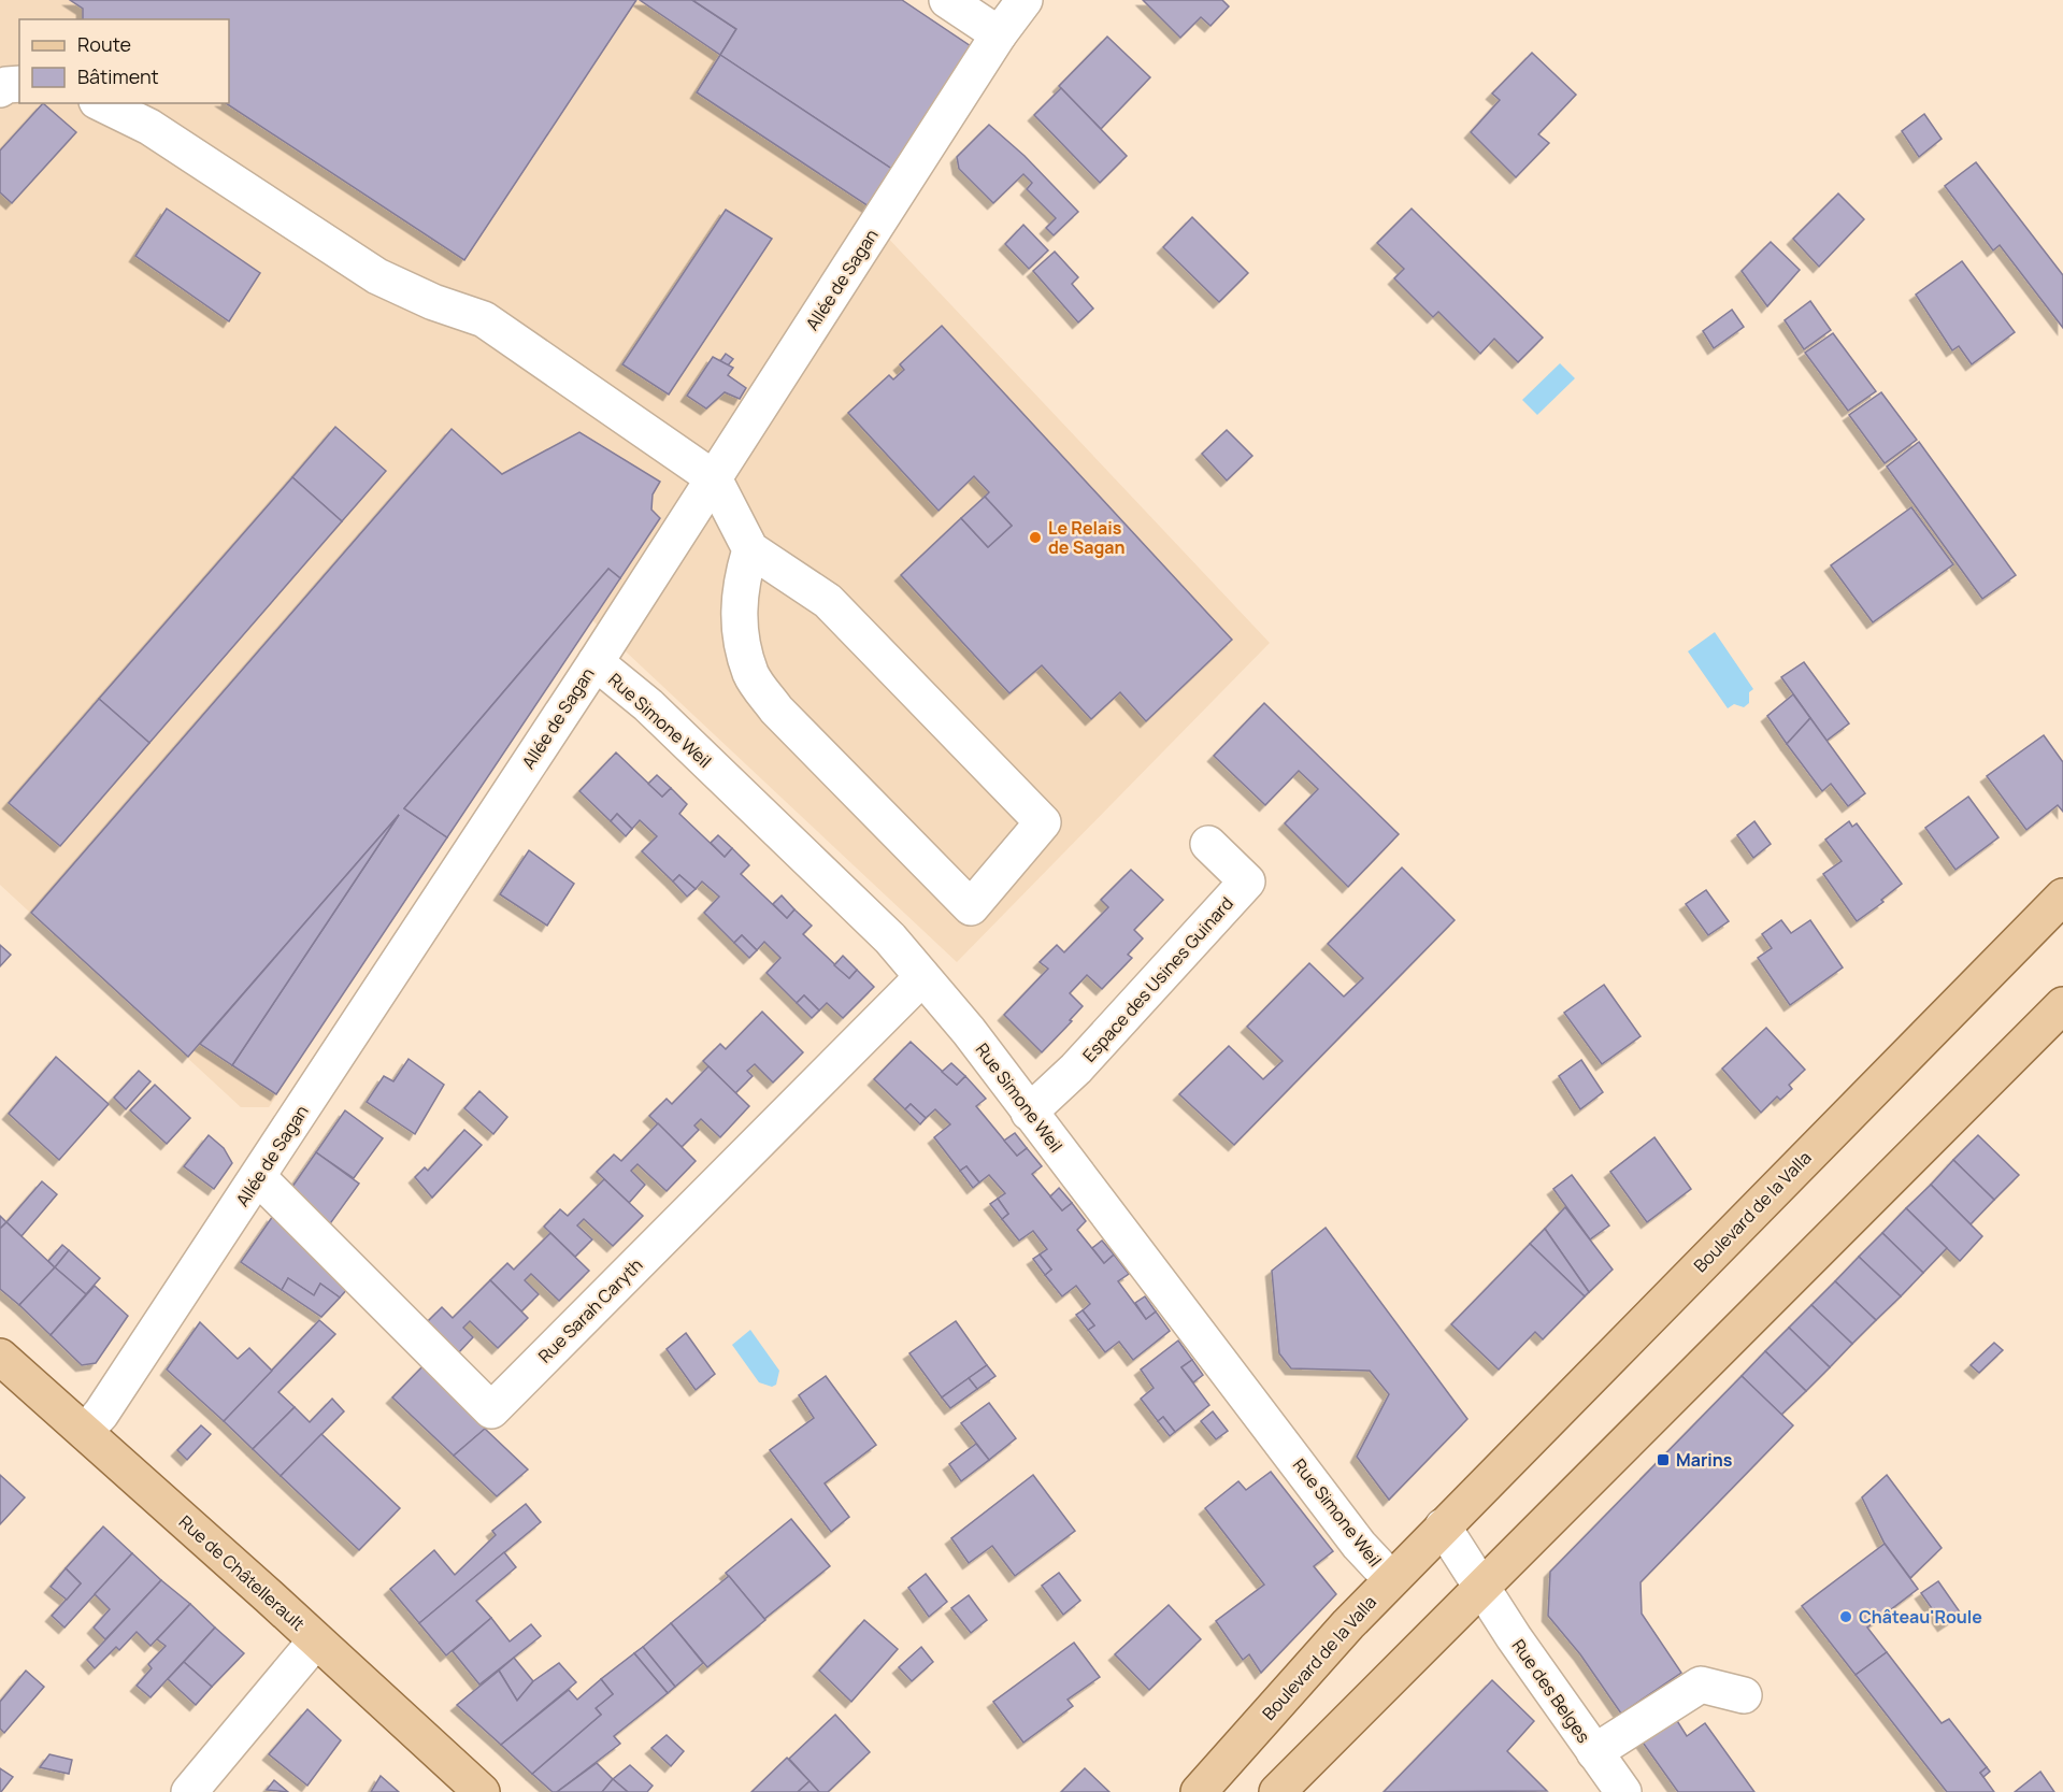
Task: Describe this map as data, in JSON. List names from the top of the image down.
{
  "streets": {
    "main road": ["Boulevard de la Valla", "Rue de Châtellerault"],
    "street": [
      "Allée de Sagan",
      "Rue Simone Weil",
      "Espace des Usines Guinard",
      "Rue Sarah Caryth",
      "Rue des Belges"
    ]
  },
  "crossings": [
    ["Allée de Sagan", "Rue Simone Weil"],
    ["Allée de Sagan", "Rue Sarah Caryth"],
    ["Allée de Sagan", "Rue de Châtellerault"],
    ["Rue Simone Weil", "Espace des Usines Guinard"],
    ["Rue Simone Weil", "Boulevard de la Valla"],
    ["Rue Simone Weil", "Rue Sarah Caryth"]
  ],
  "places": {
    "other": ["Le Relais de Sagan", "Château'Roule"],
    "transit": ["Marins"]
  },
  "legend": ["Route", "Bâtiment"]
}
